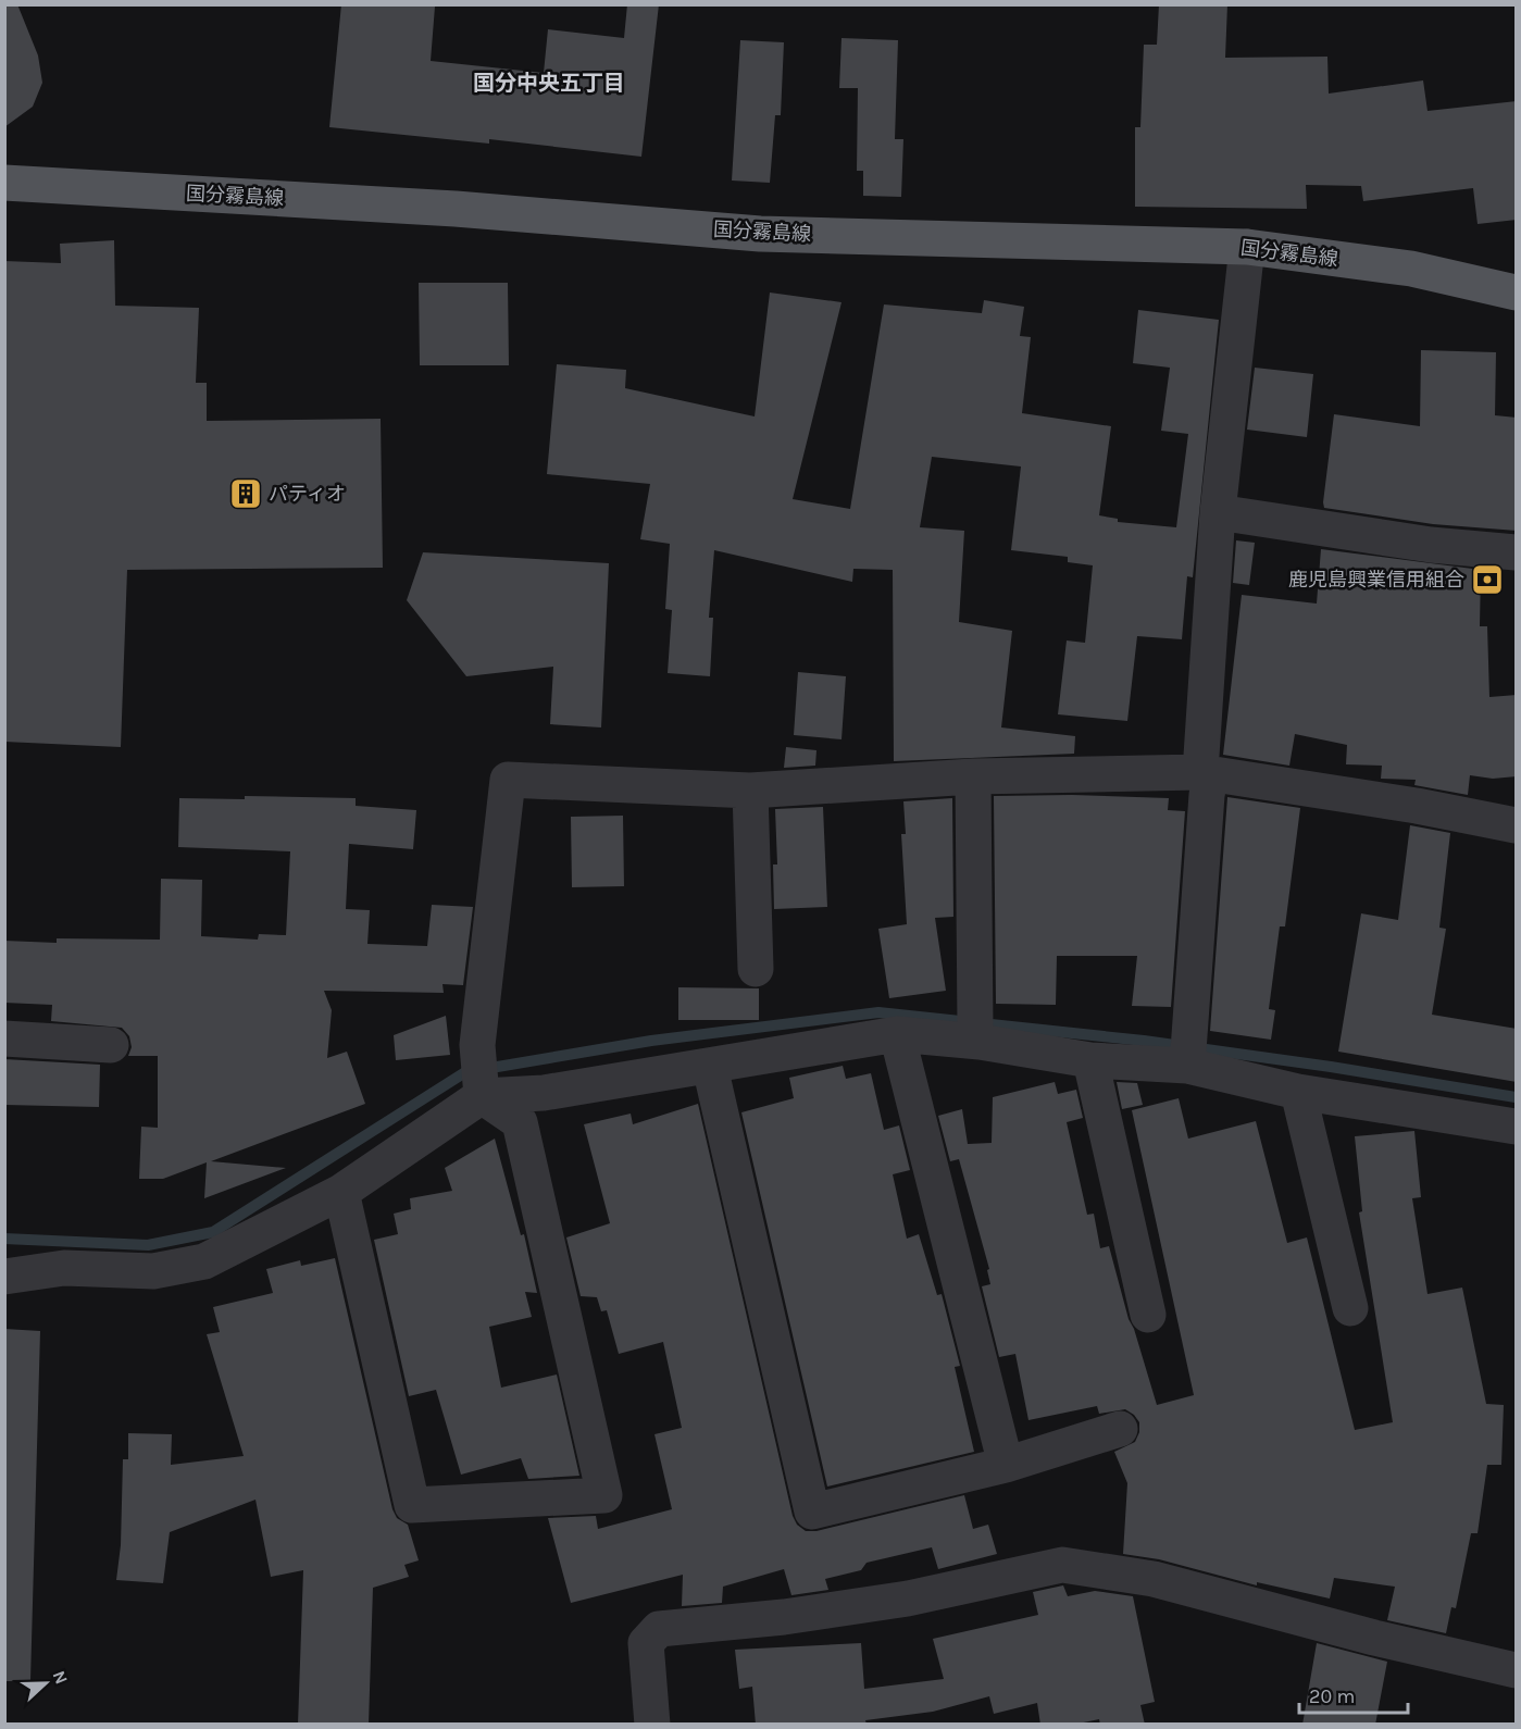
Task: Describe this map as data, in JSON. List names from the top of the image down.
{
  "streets": {
    "main road": ["国分霧島線"]
  },
  "districts": ["国分中央五丁目"],
  "places": {
    "building": ["パティオ"],
    "bank": ["鹿児島興業信用組合"]
  },
  "scale_bar": "20 m",
  "north": "right"
}
